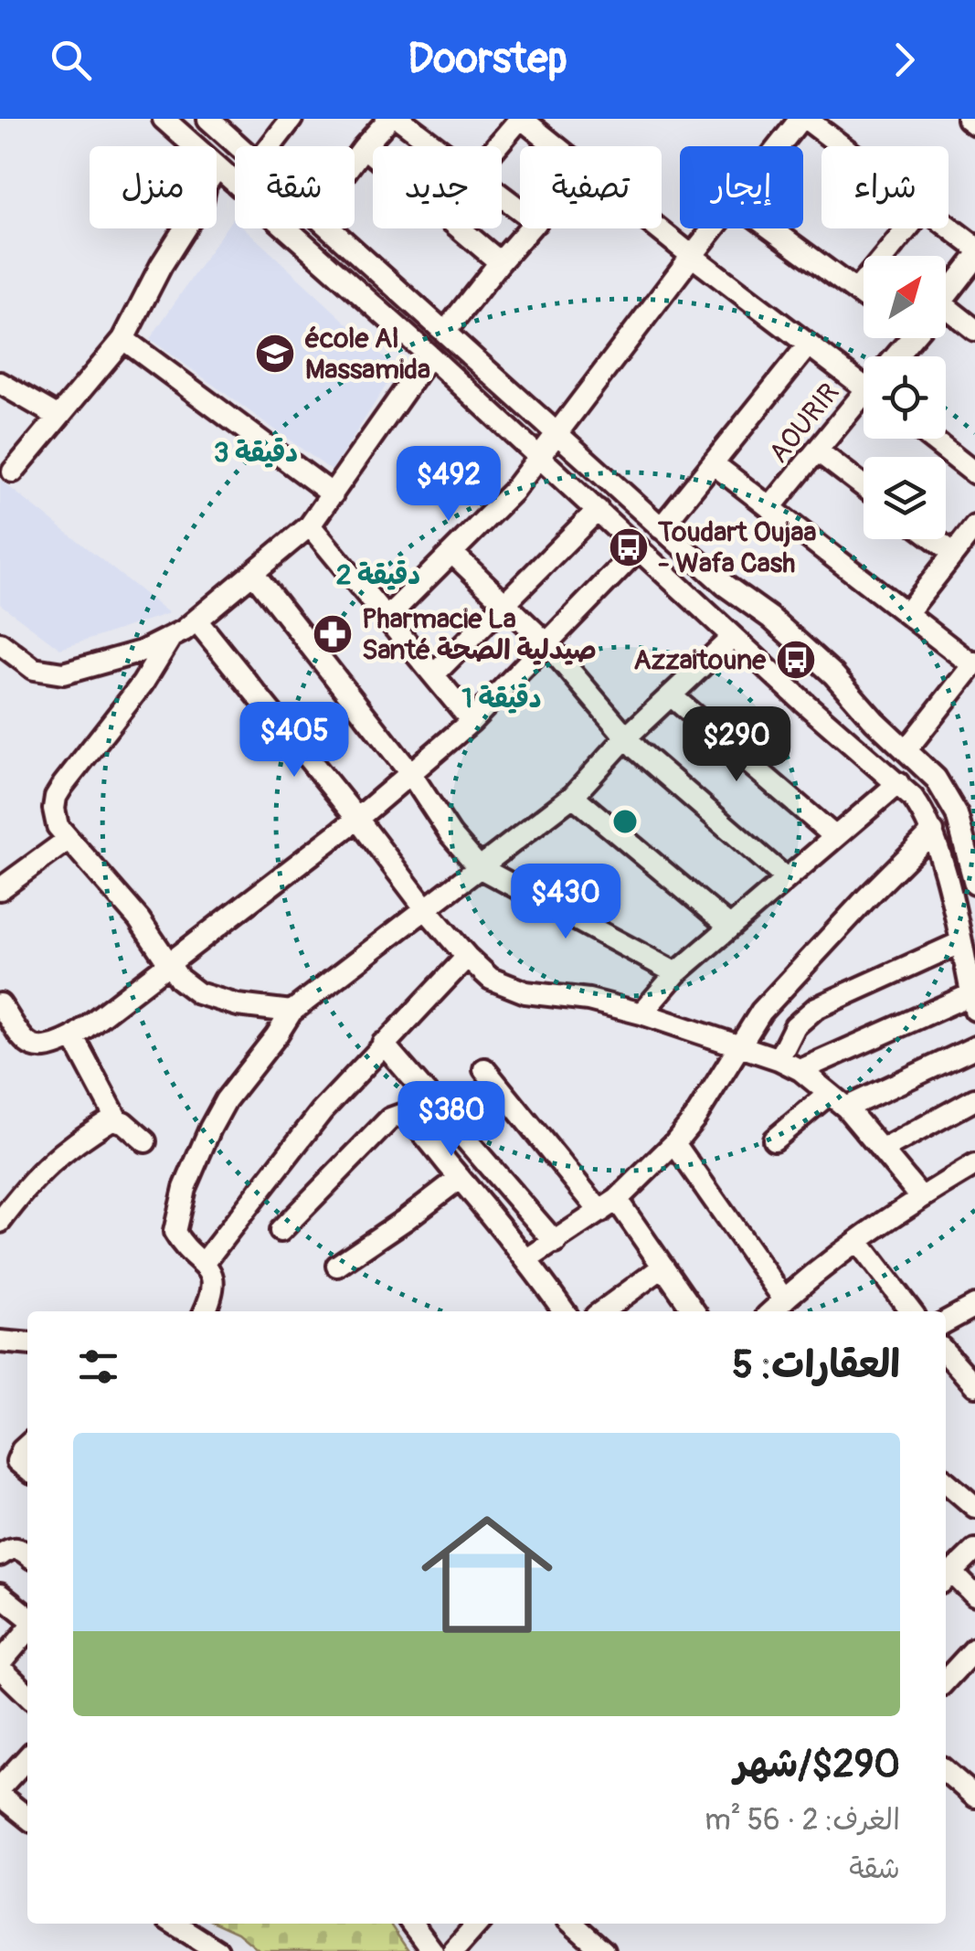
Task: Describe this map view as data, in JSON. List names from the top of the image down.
{
  "streets": {
    "street": ["AOURIR"]
  },
  "places": {
    "school or university": ["école Al Massamida"],
    "bus stop": ["Toudart Oujaa - Wafa Cash", "Azzaitoune"],
    "pharmacy": ["Pharmacie La Santé صيدلية الصحة"]
  },
  "north": "top right",
  "page": {
    "header": "Doorstep",
    "chip": [
      "شراء",
      "إيجار",
      "تصفية",
      "جديد",
      "شقة",
      "منزل"
    ],
    "price": [
      "$492",
      "$405",
      "$290",
      "$430",
      "$380"
    ],
    "heading": "العقارات: 5",
    "list": [
      {
        "name": "$290/شهر",
        "note": "الغرف: 2 · 56 m² · شقة"
      }
    ]
  },
  "rings": ["3 دقيقة", "2 دقيقة", "1 دقيقة"]
}
